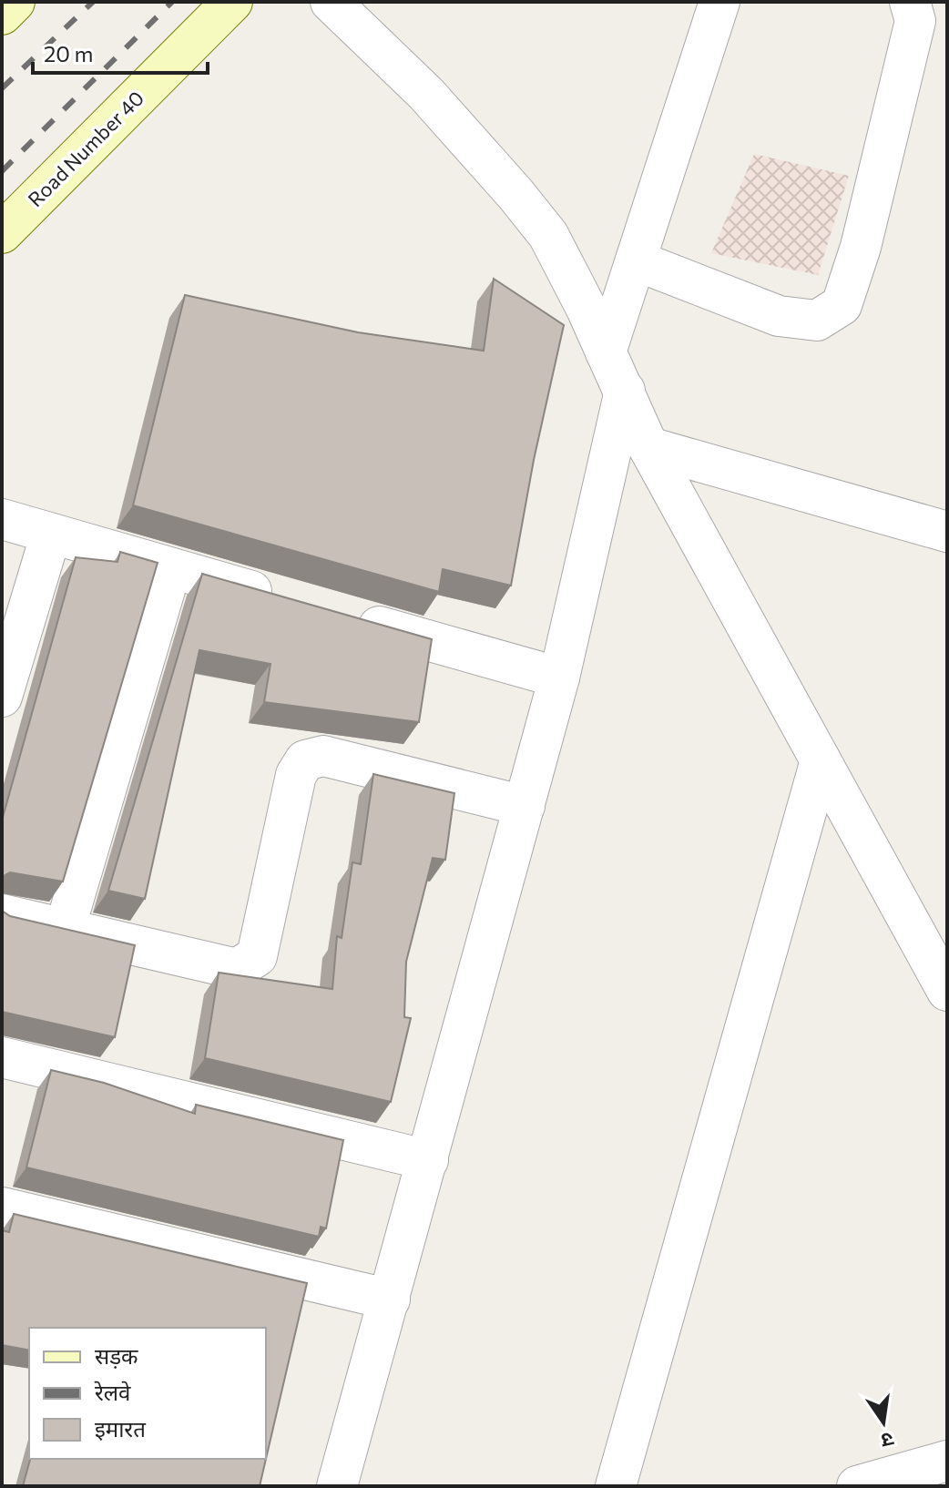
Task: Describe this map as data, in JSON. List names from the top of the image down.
{
  "streets": {
    "main road": ["Road Number 40"]
  },
  "legend": ["सड़क", "रेलवे", "इमारत"],
  "scale_bar": "20 m",
  "north": "bottom"
}
